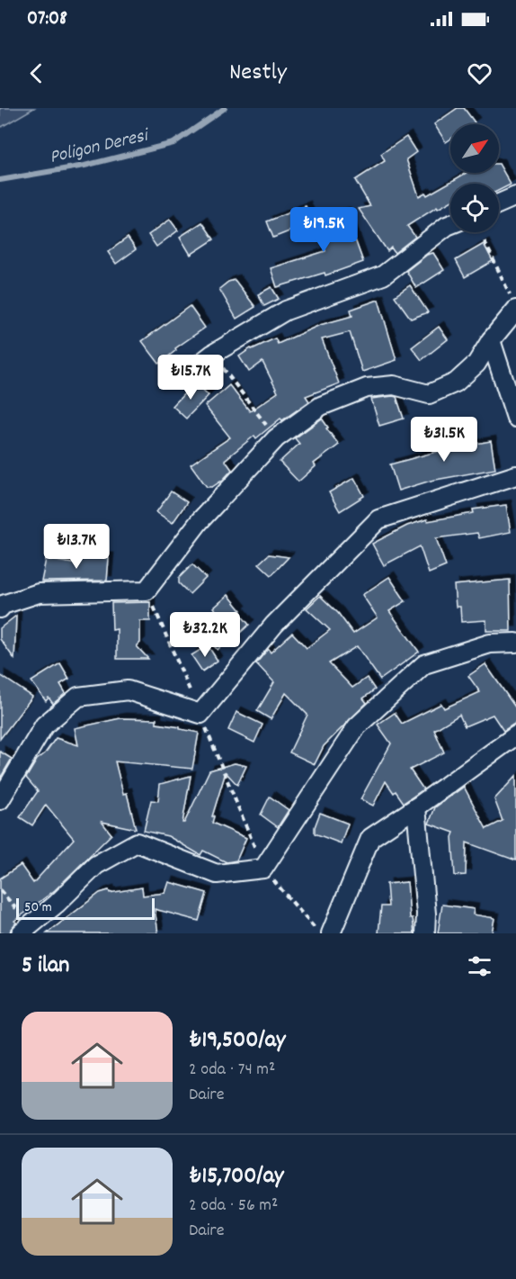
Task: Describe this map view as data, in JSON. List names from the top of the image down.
{
  "water": ["Poligon Deresi"],
  "scale_bar": "50 m",
  "north": "top right",
  "page": {
    "status": "07:08",
    "header": "Nestly",
    "price": [
      "₺19.5K",
      "₺15.7K",
      "₺31.5K",
      "₺13.7K",
      "₺32.2K"
    ],
    "scale": "50 m",
    "heading": "5 ilan",
    "list": [
      {
        "name": "₺19,500/ay",
        "note": "2 oda · 74 m² · Daire"
      },
      {
        "name": "₺15,700/ay",
        "note": "2 oda · 56 m² · Daire"
      }
    ]
  }
}
